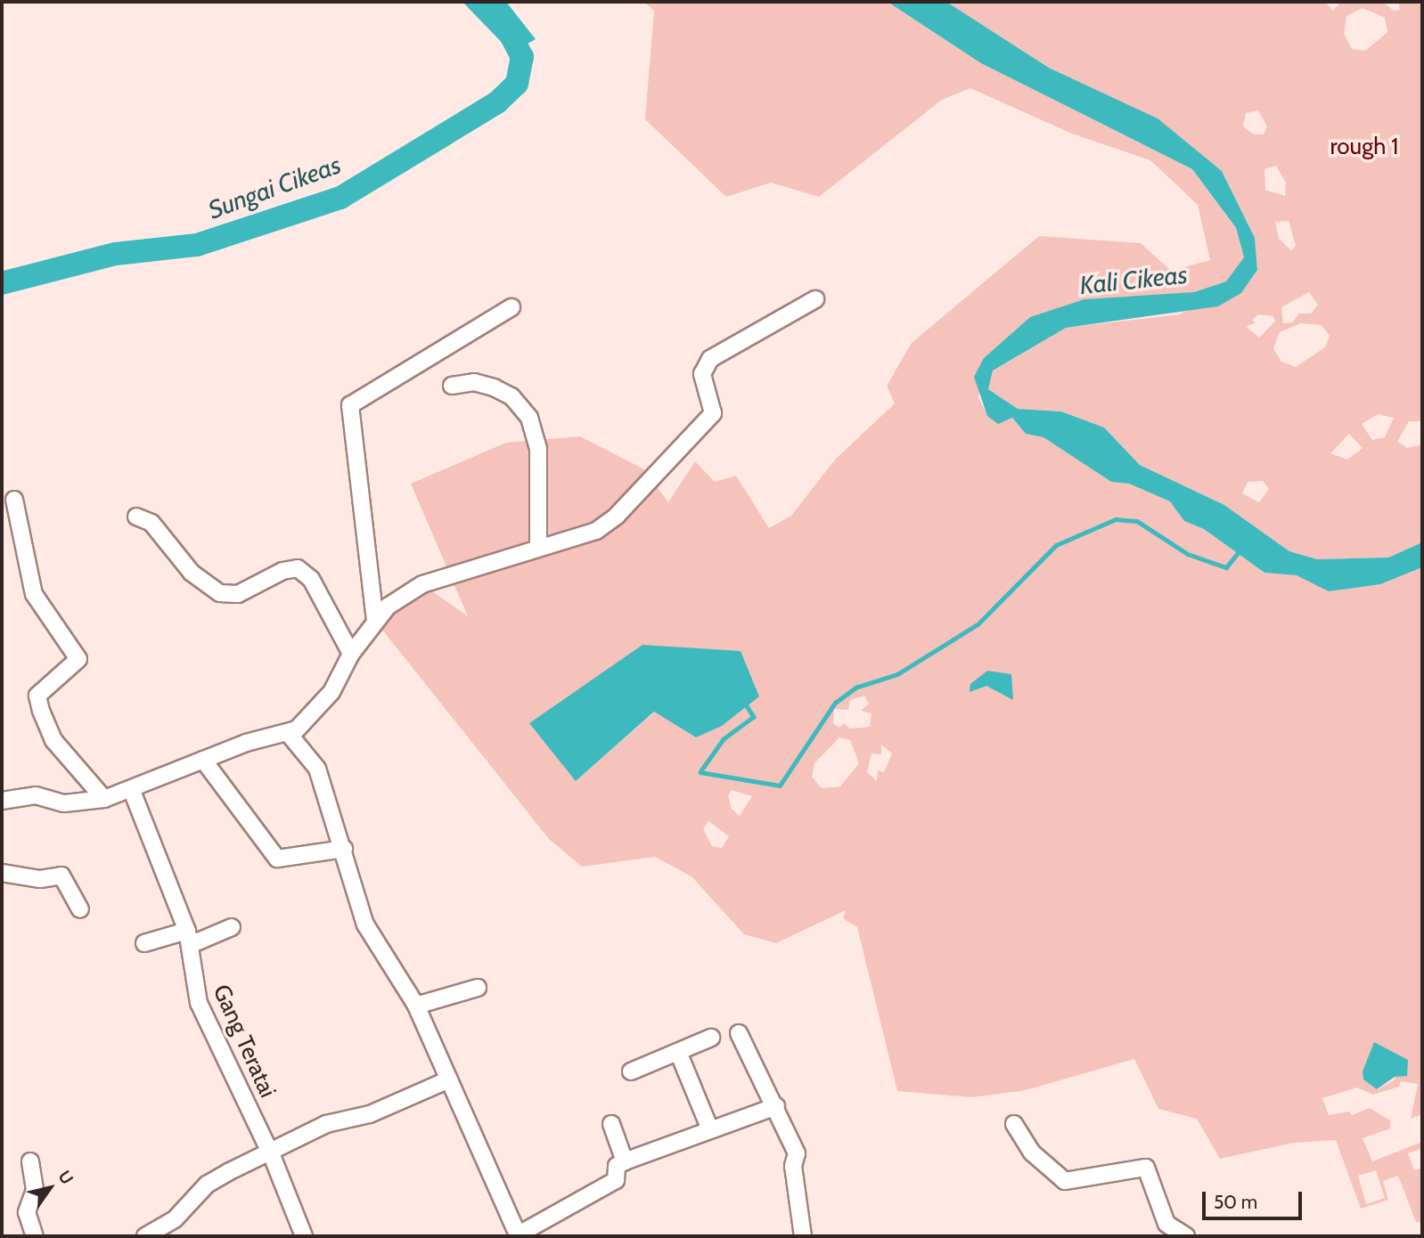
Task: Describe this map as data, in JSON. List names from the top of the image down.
{
  "streets": {
    "street": ["Gang Teratai"]
  },
  "water": ["Sungai Cikeas", "Kali Cikeas"],
  "parks": ["rough 1"],
  "scale_bar": "50 m",
  "north": "top right"
}
